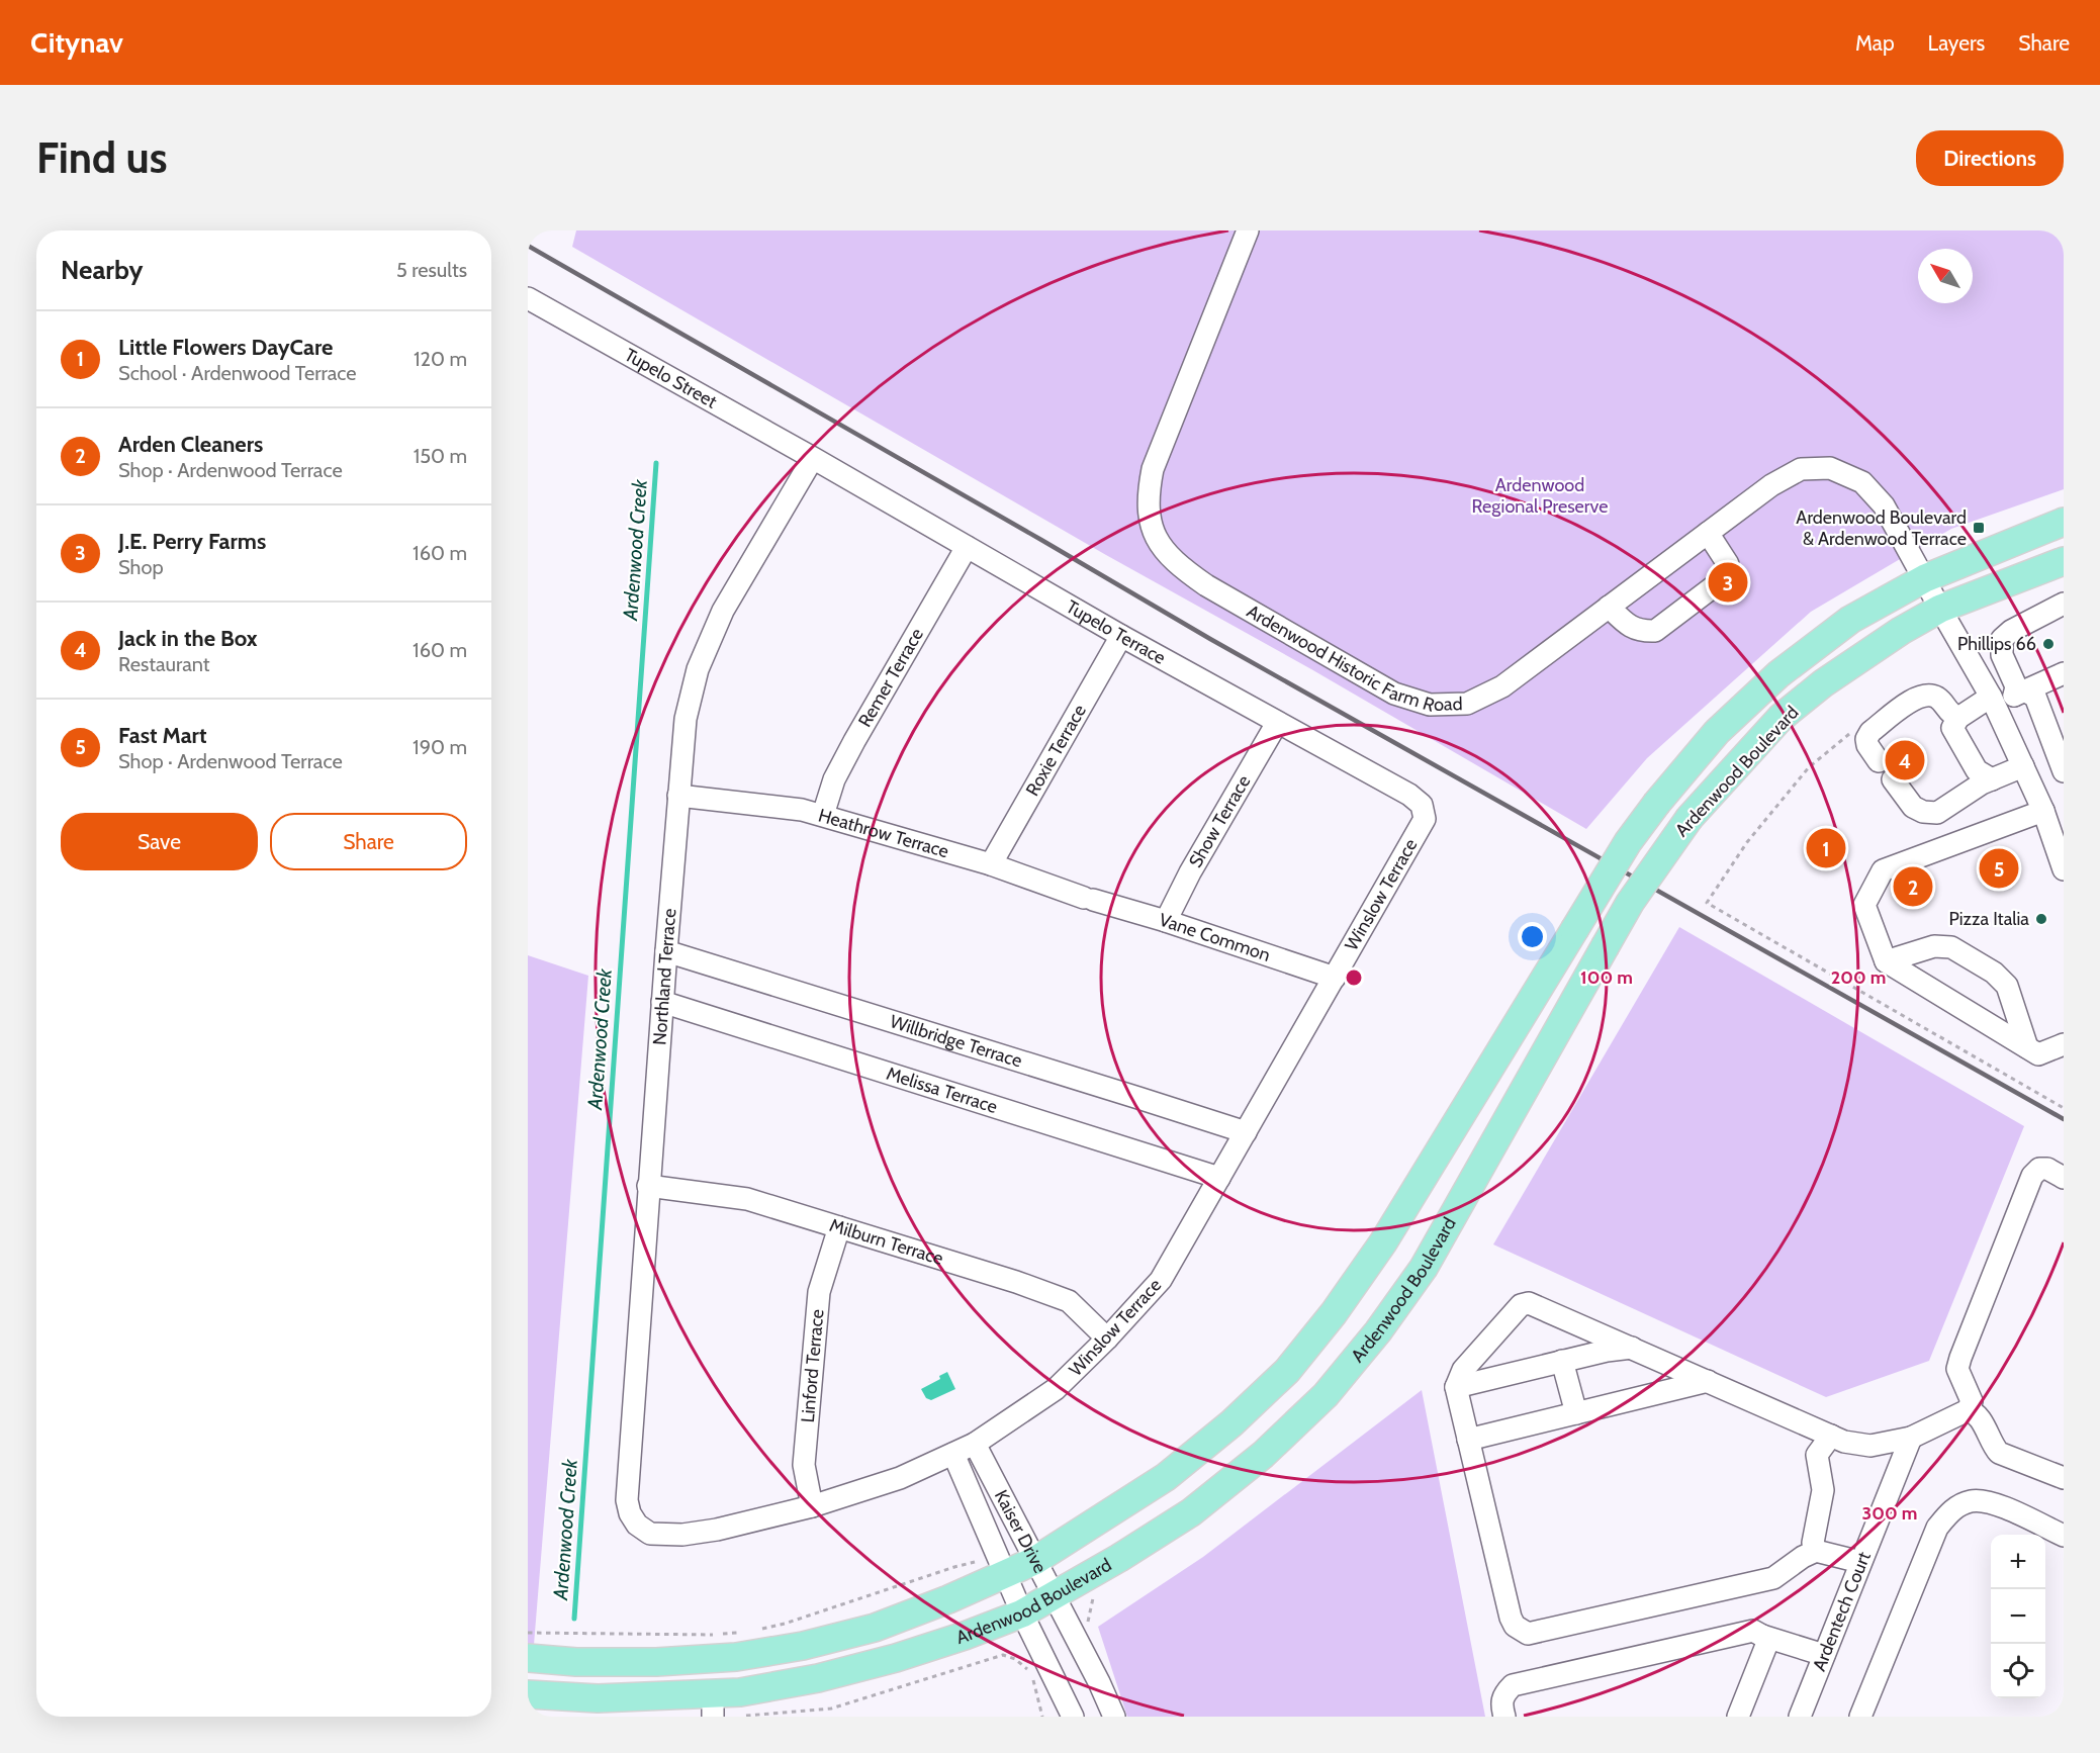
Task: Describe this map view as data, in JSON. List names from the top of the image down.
{
  "streets": {
    "main road": ["Ardenwood Boulevard"],
    "street": [
      "Tupelo Street",
      "Tupelo Terrace",
      "Ardenwood Historic Farm Road",
      "Remer Terrace",
      "Roxie Terrace",
      "Show Terrace",
      "Heathrow Terrace",
      "Winslow Terrace",
      "Vane Common",
      "Northland Terrace",
      "Willbridge Terrace",
      "Melissa Terrace",
      "Milburn Terrace",
      "Linford Terrace",
      "Kaiser Drive",
      "Ardentech Court"
    ]
  },
  "crossings": [
    ["Tupelo Street", "Tupelo Terrace"],
    ["Tupelo Street", "Northland Terrace"],
    ["Tupelo Terrace", "Remer Terrace"],
    ["Tupelo Terrace", "Roxie Terrace"],
    ["Tupelo Terrace", "Show Terrace"],
    ["Tupelo Terrace", "Winslow Terrace"],
    ["Tupelo Terrace", "Northland Terrace"],
    ["Ardenwood Historic Farm Road", "Ardenwood Boulevard"],
    ["Remer Terrace", "Heathrow Terrace"],
    ["Roxie Terrace", "Heathrow Terrace"],
    ["Ardenwood Boulevard", "Kaiser Drive"],
    ["Show Terrace", "Vane Common"],
    ["Heathrow Terrace", "Vane Common"],
    ["Heathrow Terrace", "Northland Terrace"],
    ["Winslow Terrace", "Vane Common"],
    ["Winslow Terrace", "Northland Terrace"],
    ["Winslow Terrace", "Willbridge Terrace"],
    ["Winslow Terrace", "Melissa Terrace"],
    ["Winslow Terrace", "Milburn Terrace"],
    ["Winslow Terrace", "Linford Terrace"],
    ["Winslow Terrace", "Kaiser Drive"],
    ["Northland Terrace", "Willbridge Terrace"],
    ["Northland Terrace", "Melissa Terrace"],
    ["Northland Terrace", "Milburn Terrace"],
    ["Milburn Terrace", "Linford Terrace"]
  ],
  "water": ["Ardenwood Creek"],
  "parks": ["Ardenwood Regional Preserve"],
  "places": {
    "transit": ["Ardenwood Boulevard & Ardenwood Terrace"],
    "other": ["Phillips 66", "Pizza Italia"]
  },
  "north": "top left",
  "page": {
    "header": "Citynav",
    "nav": ["Map", "Layers", "Share"],
    "buttons": [
      "Directions",
      ["Save", "Share"]
    ],
    "title": "Find us",
    "heading": ["Nearby", "5 results"],
    "list": [
      {
        "mark": "1",
        "name": "Little Flowers DayCare",
        "note": "School · Ardenwood Terrace",
        "value": "120 m"
      },
      {
        "mark": "2",
        "name": "Arden Cleaners",
        "note": "Shop · Ardenwood Terrace",
        "value": "150 m"
      },
      {
        "mark": "3",
        "name": "J.E. Perry Farms",
        "note": "Shop",
        "value": "160 m"
      },
      {
        "mark": "4",
        "name": "Jack in the Box",
        "note": "Restaurant",
        "value": "160 m"
      },
      {
        "mark": "5",
        "name": "Fast Mart",
        "note": "Shop · Ardenwood Terrace",
        "value": "190 m"
      }
    ],
    "pins": [
      "3",
      "4",
      "1",
      "5",
      "2"
    ],
    "map_buttons": ["+", "−"]
  },
  "rings": ["100 m", "200 m", "300 m"]
}
